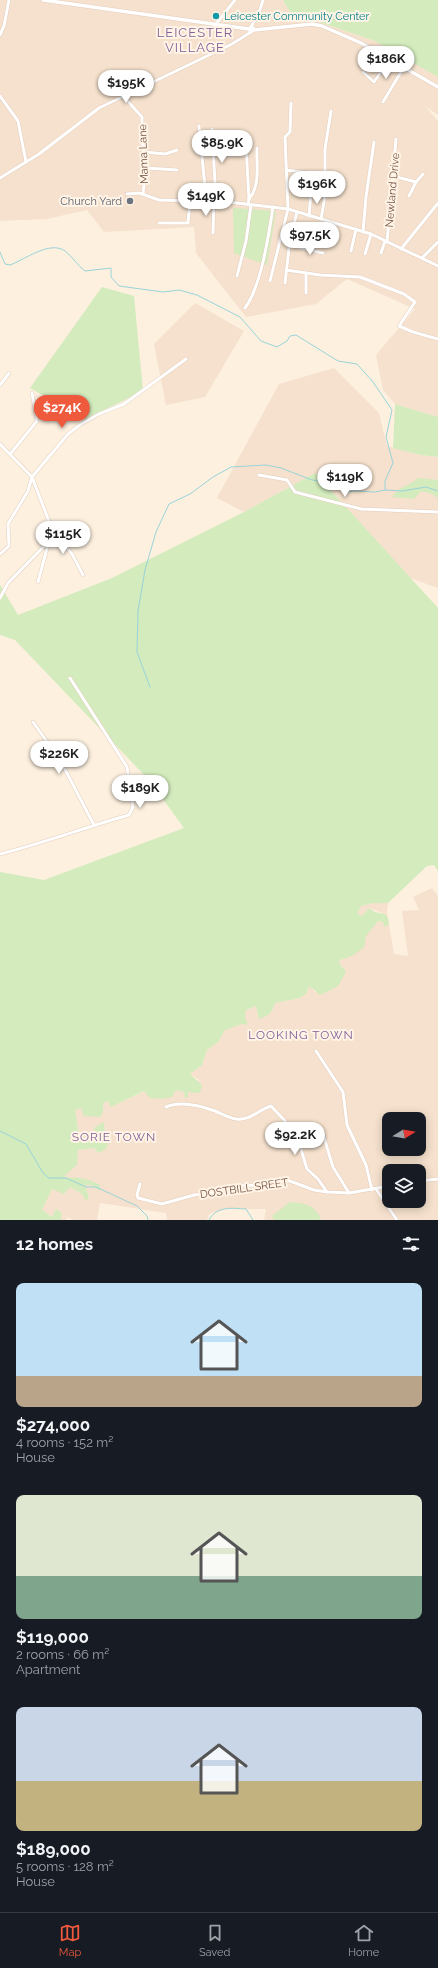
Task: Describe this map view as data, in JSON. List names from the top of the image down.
{
  "streets": {
    "street": ["Mama Lane", "Newland Drive", "DOSTBILL SREET"]
  },
  "districts": ["LEICESTER VILLAGE", "LOOKING TOWN", "SORIE TOWN"],
  "places": ["Leicester Community Center", "Church Yard"],
  "north": "right",
  "page": {
    "price": [
      "$186K",
      "$195K",
      "$85.9K",
      "$196K",
      "$149K",
      "$97.5K",
      "$274K",
      "$119K",
      "$115K",
      "$226K",
      "$189K",
      "$92.2K"
    ],
    "heading": "12 homes",
    "list": [
      {
        "name": "$274,000",
        "note": "4 rooms · 152 m² · House"
      },
      {
        "name": "$119,000",
        "note": "2 rooms · 66 m² · Apartment"
      },
      {
        "name": "$189,000",
        "note": "5 rooms · 128 m² · House"
      }
    ],
    "tabs": ["Map", "Saved", "Home"]
  }
}
